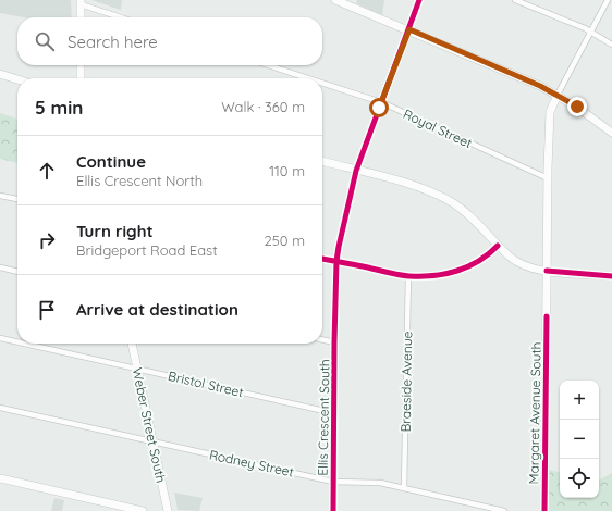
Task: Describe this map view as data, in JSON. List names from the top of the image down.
{
  "streets": {
    "main road": ["Margaret Avenue South", "Weber Street South"],
    "street": [
      "Royal Street",
      "Braeside Avenue",
      "Bristol Street",
      "Ellis Crescent South",
      "Rodney Street"
    ]
  },
  "crossings": [
    ["Royal Street", "Margaret Avenue South"],
    ["Royal Street", "Ellis Crescent South"],
    ["Braeside Avenue", "Rodney Street"],
    ["Bristol Street", "Ellis Crescent South"],
    ["Bristol Street", "Weber Street South"],
    ["Ellis Crescent South", "Rodney Street"],
    ["Weber Street South", "Rodney Street"]
  ],
  "page": {
    "search": "Search here",
    "heading": ["5 min", "Walk · 360 m"],
    "list": [
      ["Continue", "Ellis Crescent North", "110 m"],
      ["Turn right", "Bridgeport Road East", "250 m"],
      "Arrive at destination"
    ],
    "map_buttons": ["+", "−"]
  }
}
